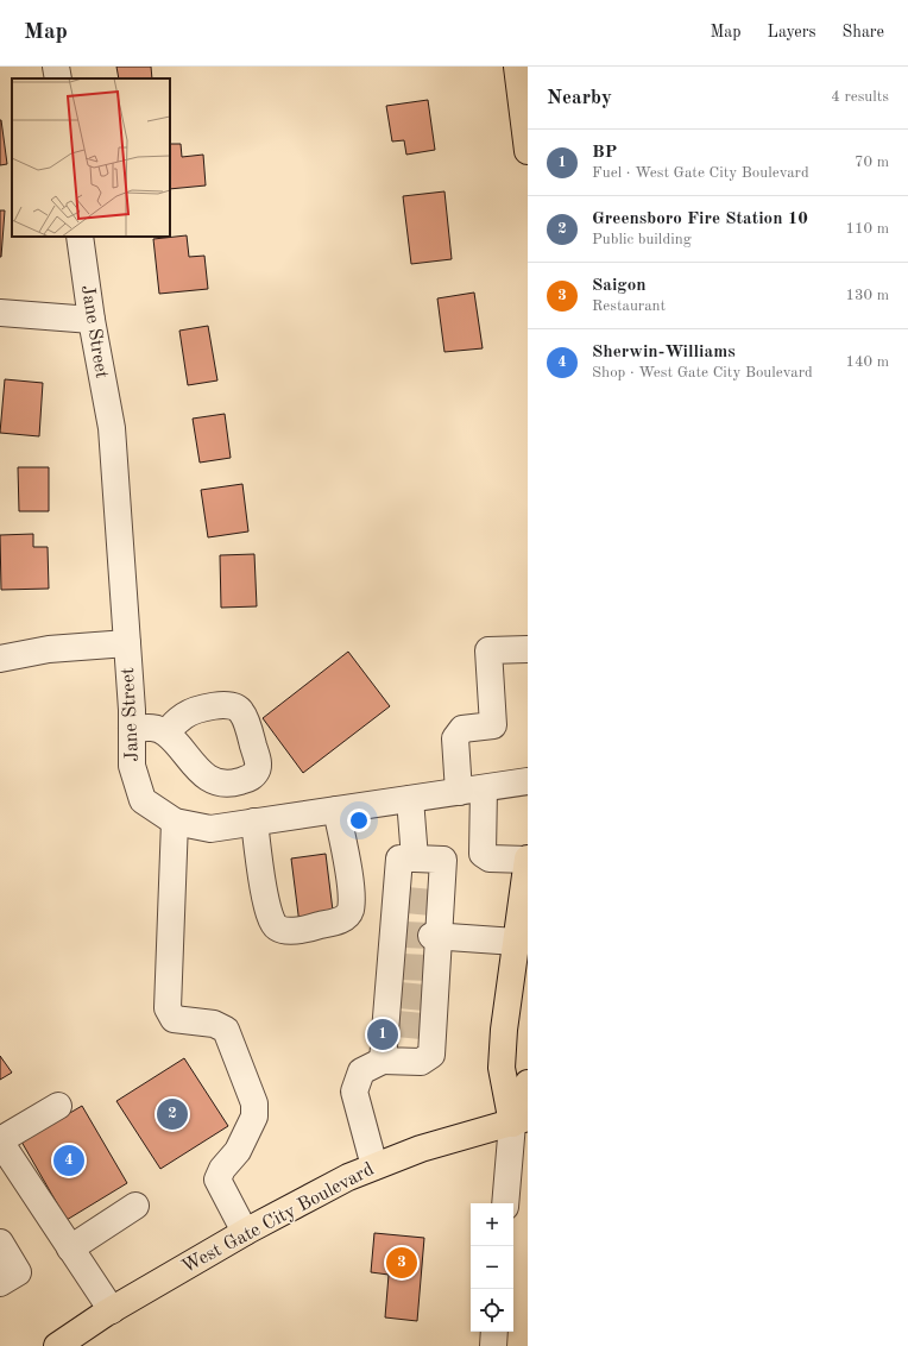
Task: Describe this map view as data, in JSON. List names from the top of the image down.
{
  "streets": {
    "main road": ["West Gate City Boulevard"],
    "street": ["Jane Street"]
  },
  "page": {
    "header": "Map",
    "nav": ["Map", "Layers", "Share"],
    "heading": ["Nearby", "4 results"],
    "list": [
      {
        "mark": "1",
        "name": "BP",
        "note": "Fuel · West Gate City Boulevard",
        "value": "70 m"
      },
      {
        "mark": "2",
        "name": "Greensboro Fire Station 10",
        "note": "Public building",
        "value": "110 m"
      },
      {
        "mark": "3",
        "name": "Saigon",
        "note": "Restaurant",
        "value": "130 m"
      },
      {
        "mark": "4",
        "name": "Sherwin-Williams",
        "note": "Shop · West Gate City Boulevard",
        "value": "140 m"
      }
    ],
    "pins": [
      "1",
      "2",
      "4",
      "3"
    ],
    "map_buttons": ["+", "−"]
  }
}
